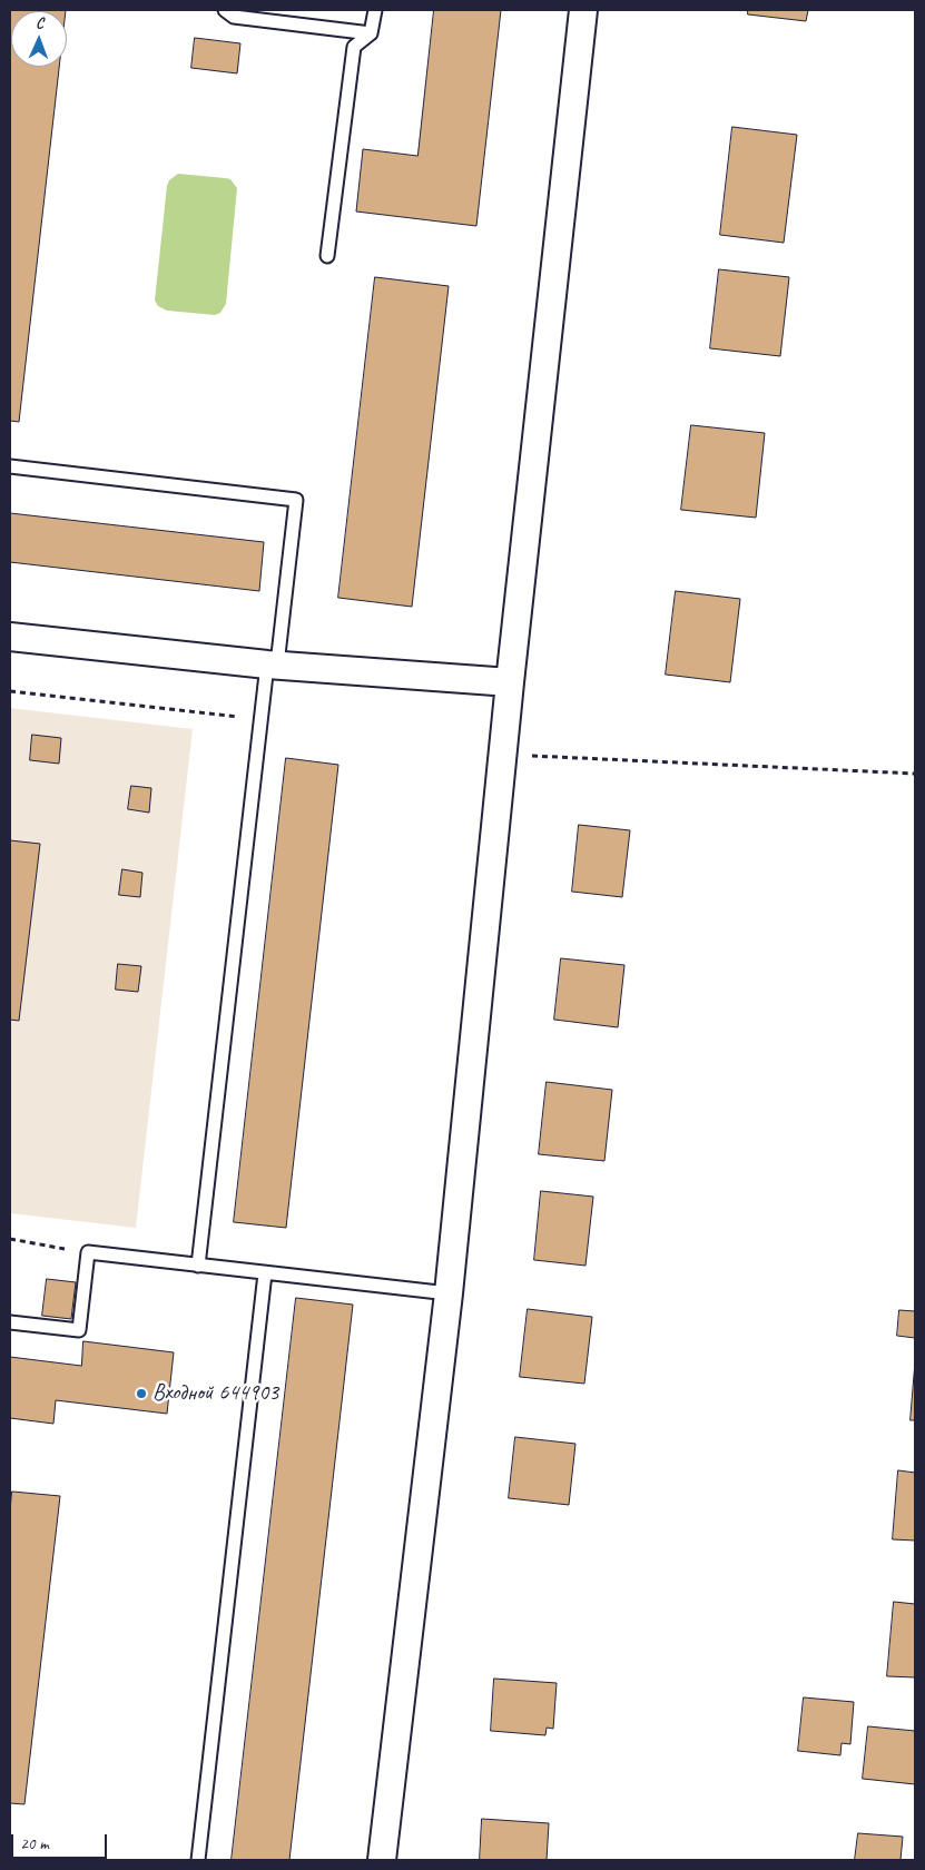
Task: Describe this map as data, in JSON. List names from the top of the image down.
{
  "places": ["Входной 644903"],
  "scale_bar": "20 m",
  "north": "top"
}
